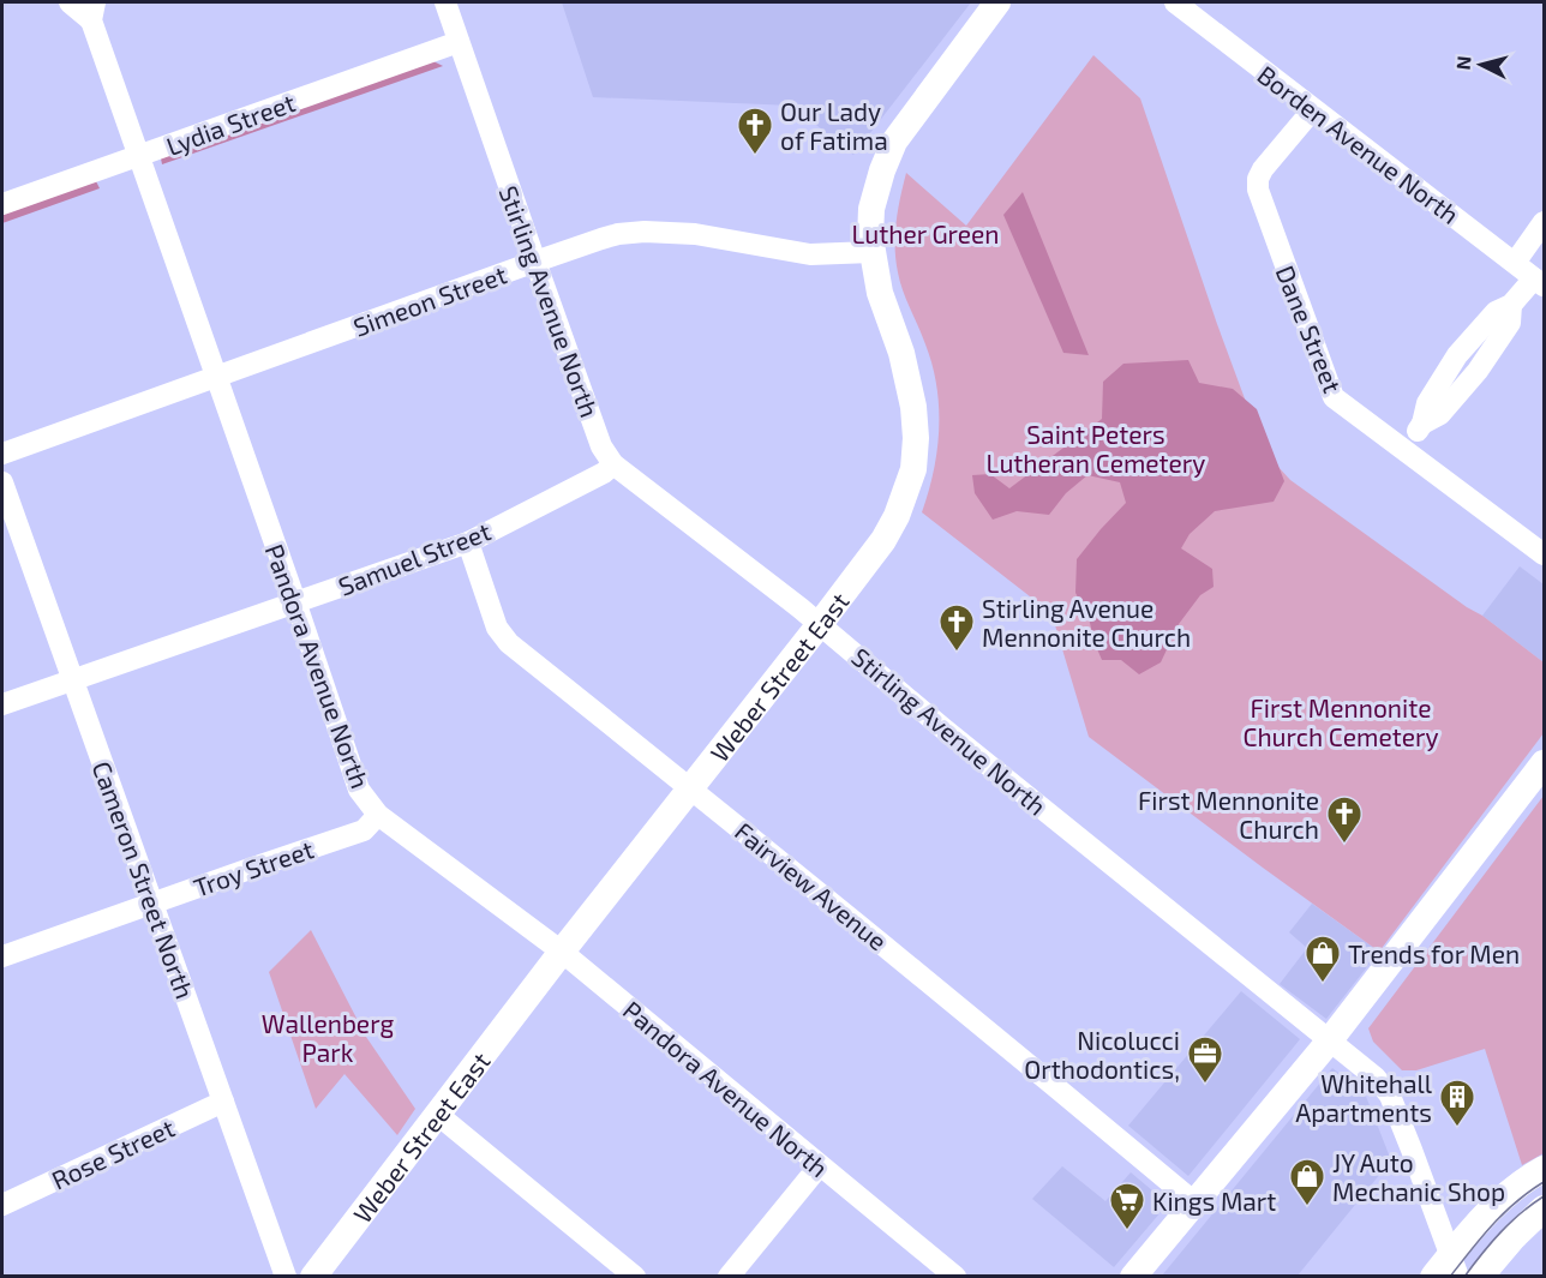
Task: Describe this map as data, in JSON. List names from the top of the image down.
{
  "streets": {
    "main road": ["Weber Street East"],
    "street": [
      "Lydia Street",
      "Borden Avenue North",
      "Simeon Street",
      "Stirling Avenue North",
      "Dane Street",
      "Samuel Street",
      "Pandora Avenue North",
      "Troy Street",
      "Cameron Street North",
      "Fairview Avenue",
      "Rose Street"
    ]
  },
  "crossings": [
    ["Lydia Street", "Stirling Avenue North"],
    ["Lydia Street", "Pandora Avenue North"],
    ["Borden Avenue North", "Dane Street"],
    ["Simeon Street", "Stirling Avenue North"],
    ["Simeon Street", "Pandora Avenue North"],
    ["Simeon Street", "Weber Street East"],
    ["Stirling Avenue North", "Samuel Street"],
    ["Stirling Avenue North", "Weber Street East"],
    ["Samuel Street", "Pandora Avenue North"],
    ["Samuel Street", "Cameron Street North"],
    ["Samuel Street", "Fairview Avenue"],
    ["Pandora Avenue North", "Weber Street East"],
    ["Pandora Avenue North", "Troy Street"],
    ["Weber Street East", "Fairview Avenue"],
    ["Troy Street", "Cameron Street North"],
    ["Cameron Street North", "Rose Street"]
  ],
  "parks": [
    "Luther Green",
    "Saint Peters Lutheran Cemetery",
    "First Mennonite Church Cemetery",
    "Wallenberg Park"
  ],
  "places": {
    "church": ["Our Lady of Fatima", "Stirling Avenue Mennonite Church", "First Mennonite Church"],
    "shop": ["Trends for Men", "JY Auto Mechanic Shop"],
    "office": ["Nicolucci Orthodontics,"],
    "building": ["Whitehall Apartments"],
    "supermarket": ["Kings Mart"]
  },
  "north": "left"
}
